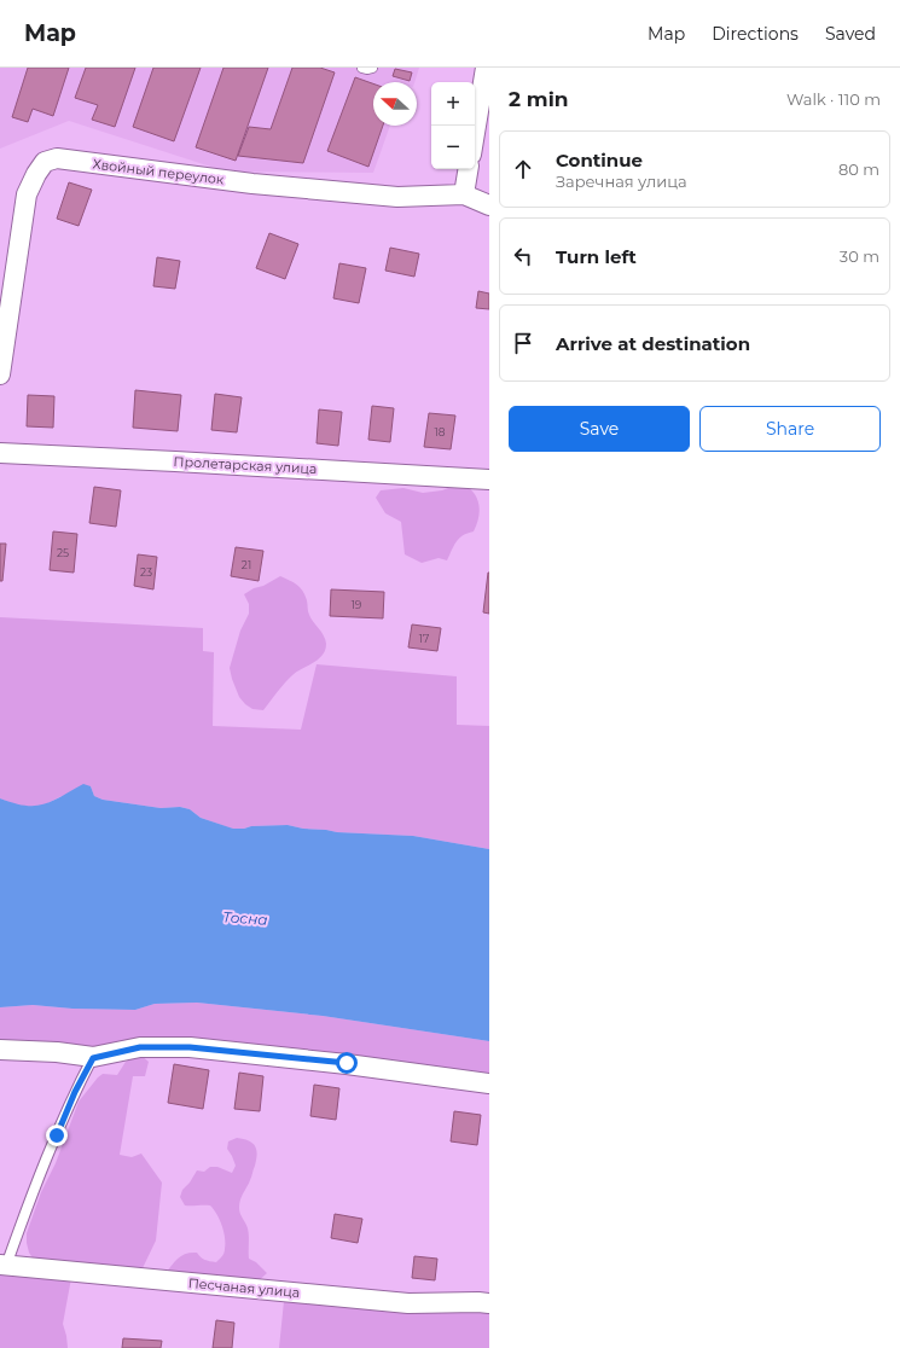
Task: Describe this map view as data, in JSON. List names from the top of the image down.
{
  "streets": {
    "street": ["Хвойный переулок", "Пролетарская улица", "Песчаная улица"]
  },
  "water": ["Тосна"],
  "house_numbers": [
    "18",
    "25",
    "21",
    "23",
    "19",
    "17"
  ],
  "north": "left",
  "page": {
    "header": "Map",
    "nav": ["Map", "Directions", "Saved"],
    "heading": ["2 min", "Walk · 110 m"],
    "map_buttons": ["+", "−"],
    "list": [
      ["Continue", "Заречная улица", "80 m"],
      ["Turn left", "30 m"],
      "Arrive at destination"
    ],
    "buttons": ["Save", "Share"]
  }
}
